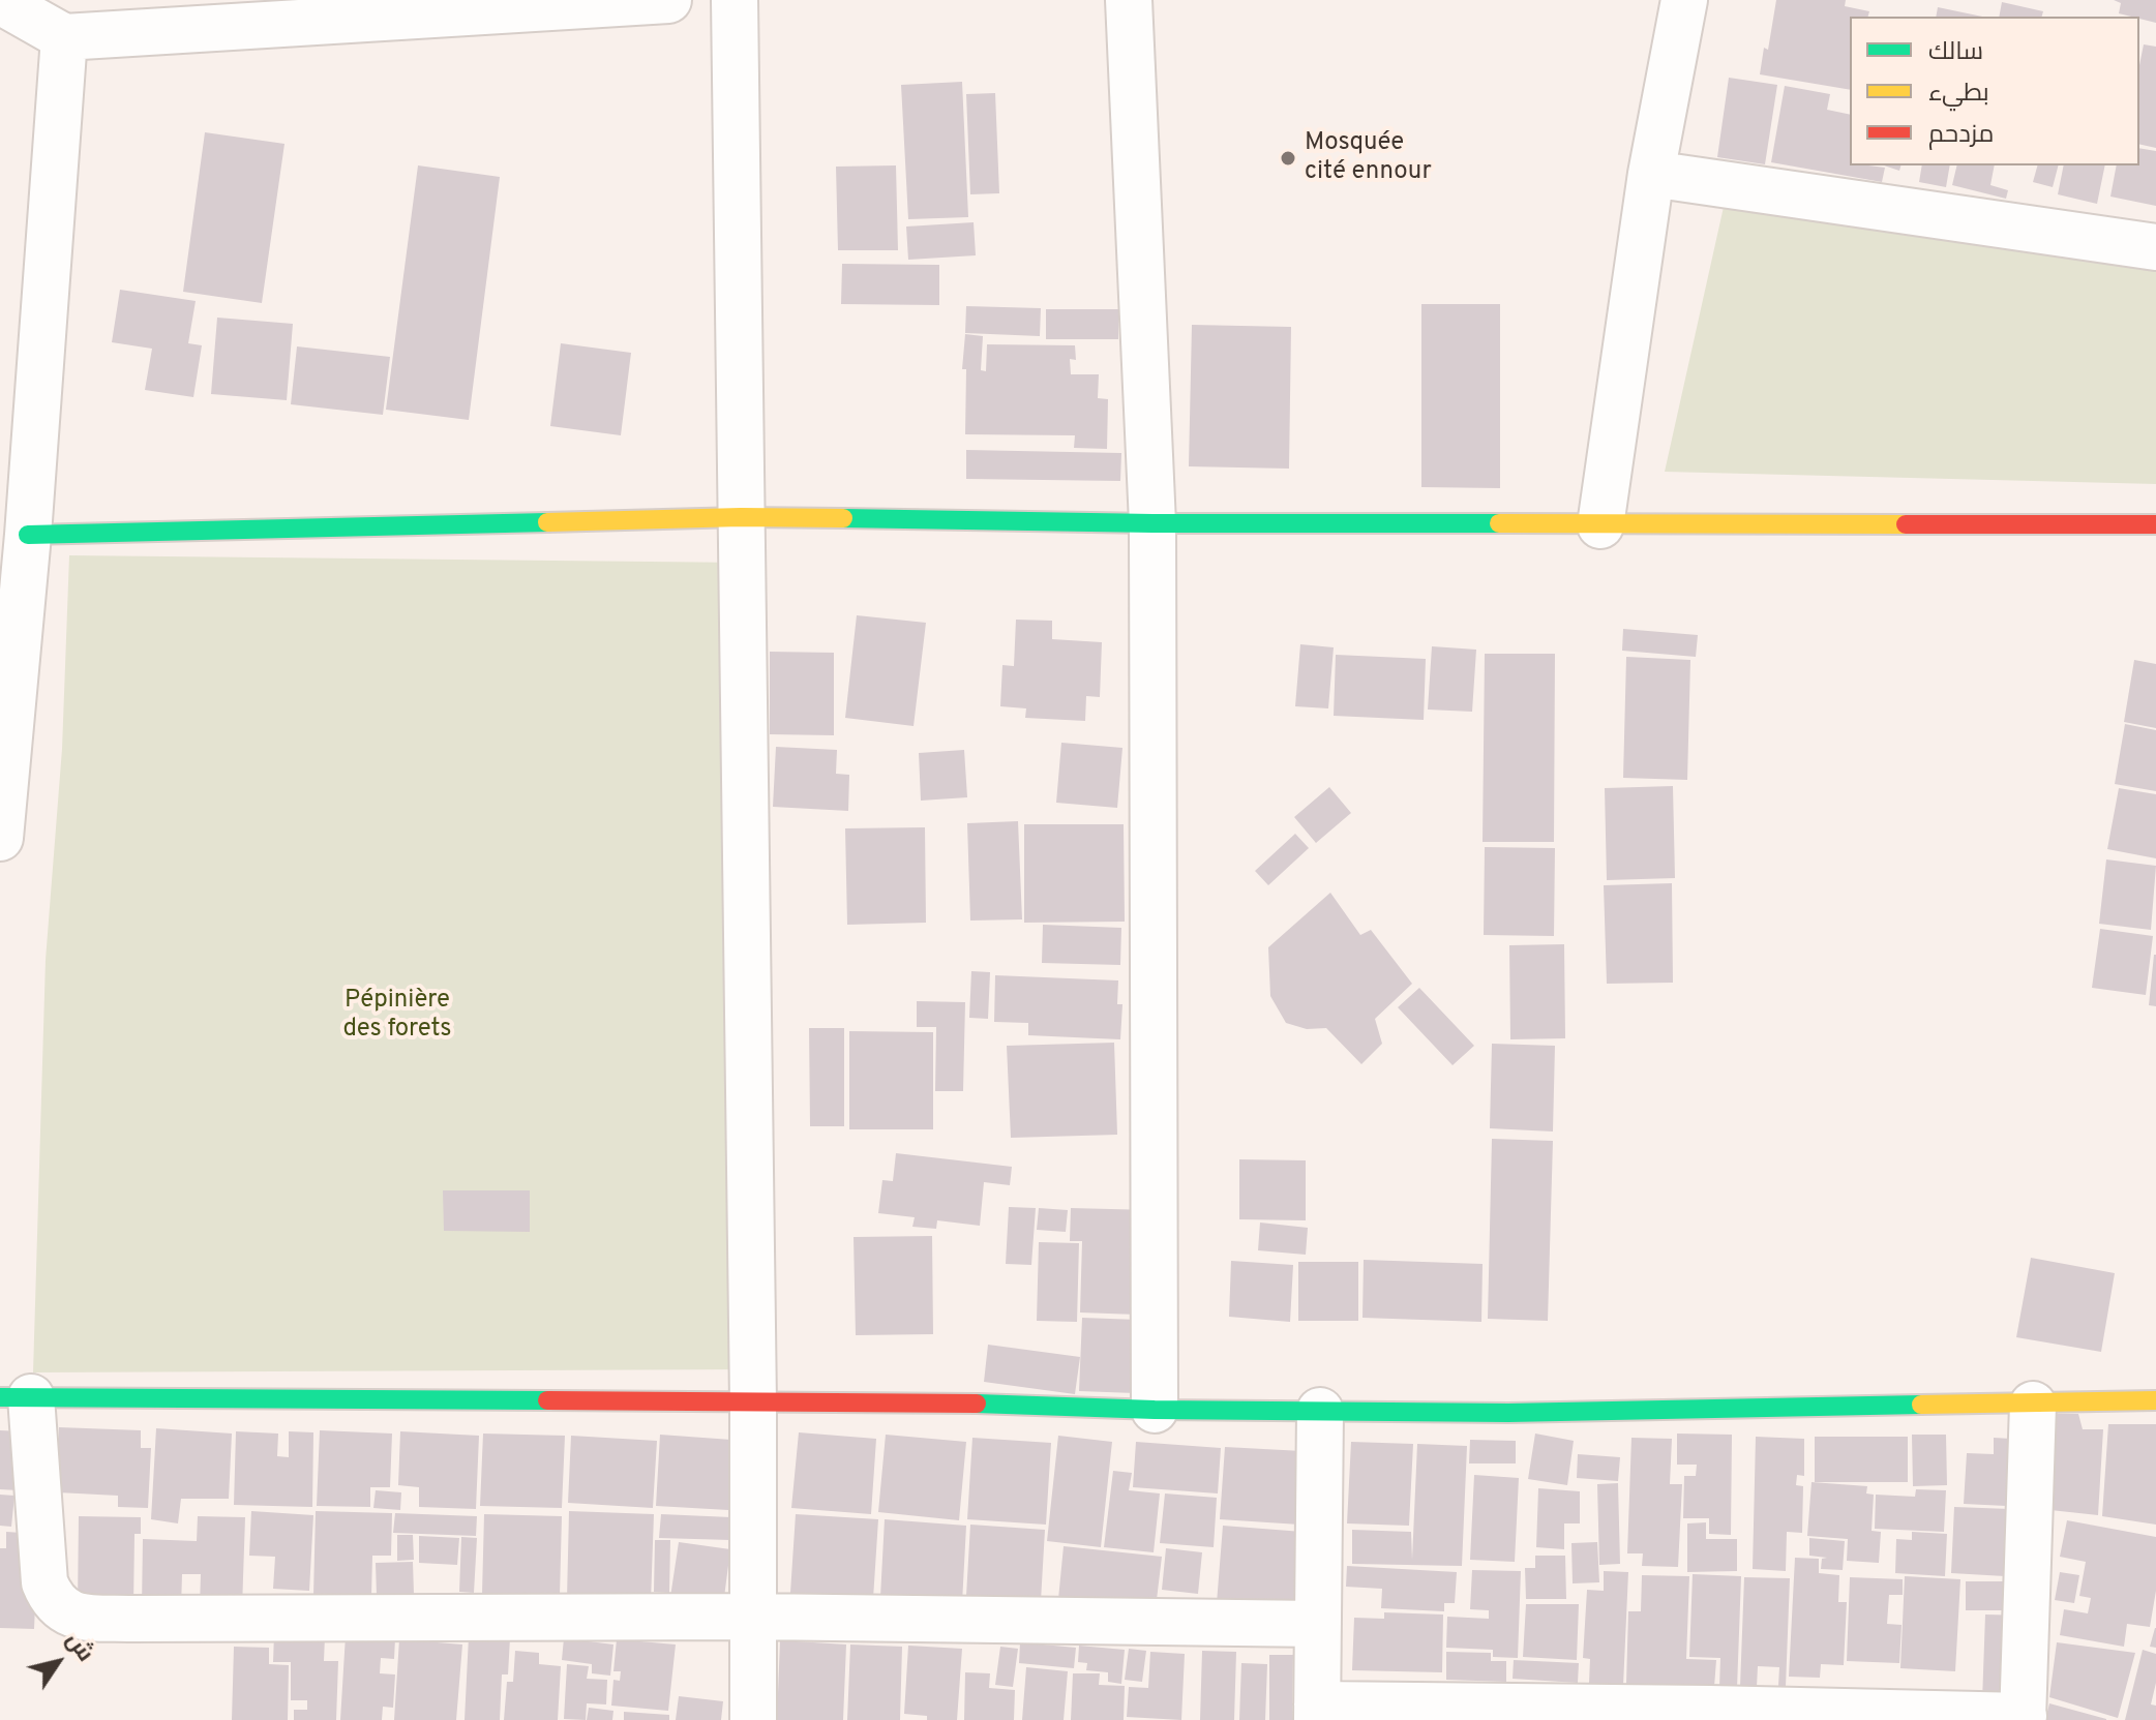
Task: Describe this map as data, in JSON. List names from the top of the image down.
{
  "parks": ["Pépinière des forets"],
  "places": ["Mosquée cité ennour"],
  "legend": ["سالك", "بطيء", "مزدحم"],
  "north": "top right"
}
